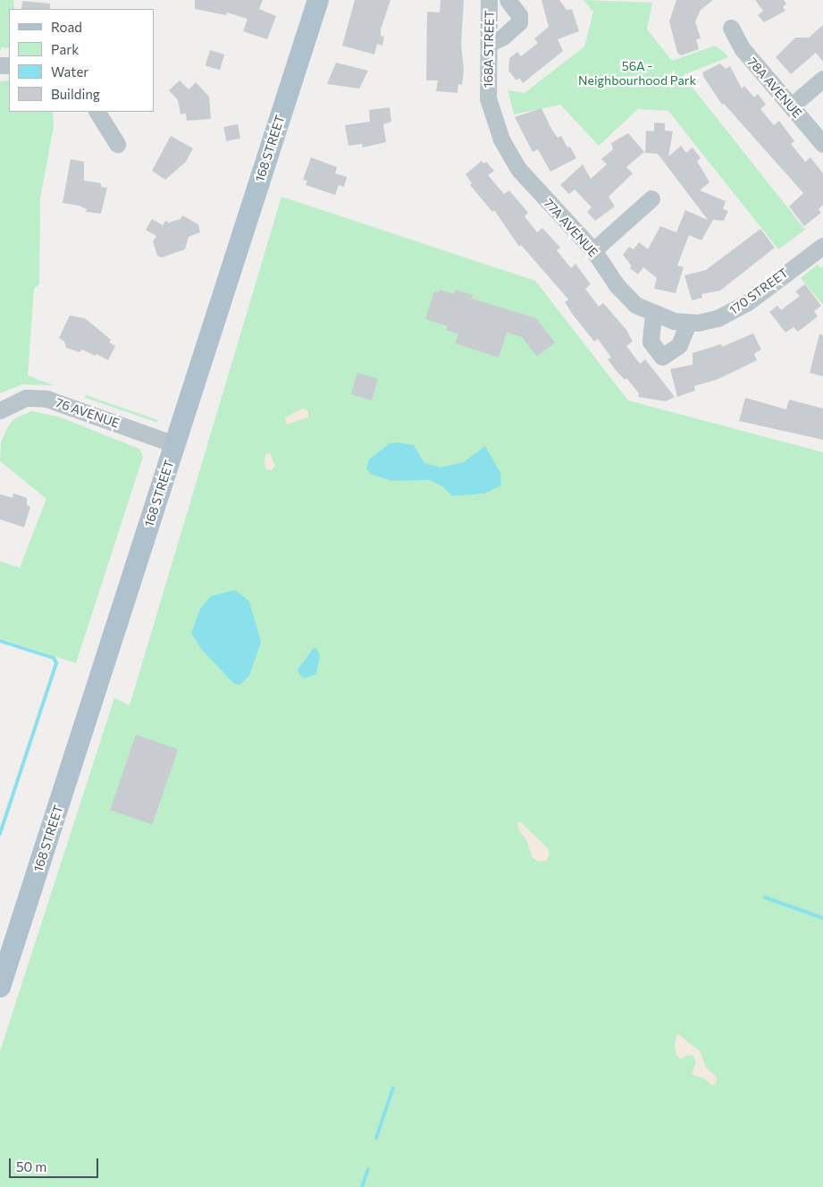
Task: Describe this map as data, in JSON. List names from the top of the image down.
{
  "streets": {
    "main road": ["168 STREET"],
    "street": [
      "168A STREET",
      "78A AVENUE",
      "77A AVENUE",
      "170 STREET",
      "76 AVENUE"
    ]
  },
  "crossings": [
    ["168A STREET", "77A AVENUE"],
    ["168 STREET", "76 AVENUE"],
    ["77A AVENUE", "170 STREET"]
  ],
  "parks": ["56A - Neighbourhood Park"],
  "legend": [
    "Road",
    "Park",
    "Water",
    "Building"
  ],
  "scale_bar": "50 m"
}
